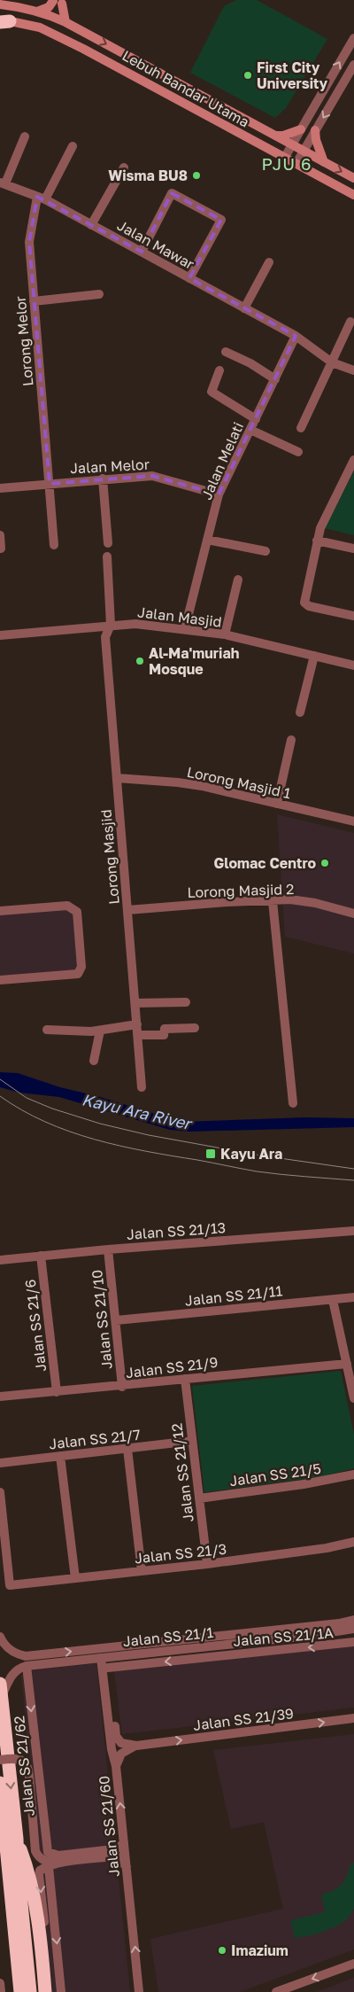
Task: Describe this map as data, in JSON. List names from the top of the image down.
{
  "streets": {
    "main road": ["Lebuh Bandar Utama"],
    "street": [
      "Jalan Mawar",
      "Lorong Melor",
      "Jalan Melati",
      "Jalan Melor",
      "Jalan Masjid",
      "Lorong Masjid 1",
      "Lorong Masjid",
      "Lorong Masjid 2",
      "Jalan SS 21/13",
      "Jalan SS 21/11",
      "Jalan SS 21/10",
      "Jalan SS 21/6",
      "Jalan SS 21/9",
      "Jalan SS 21/7",
      "Jalan SS 21/12",
      "Jalan SS 21/5",
      "Jalan SS 21/3",
      "Jalan SS 21/1",
      "Jalan SS 21/1A",
      "Jalan SS 21/39",
      "Jalan SS 21/62",
      "Jalan SS 21/60"
    ]
  },
  "crossings": [
    ["Jalan Mawar", "Lorong Melor"],
    ["Jalan Mawar", "Jalan Melati"],
    ["Lorong Melor", "Jalan Melor"],
    ["Jalan Melati", "Jalan Melor"],
    ["Jalan Melati", "Jalan Masjid"],
    ["Jalan Masjid", "Lorong Masjid"],
    ["Lorong Masjid 1", "Lorong Masjid"],
    ["Lorong Masjid", "Lorong Masjid 2"],
    ["Jalan SS 21/13", "Jalan SS 21/10"],
    ["Jalan SS 21/13", "Jalan SS 21/6"],
    ["Jalan SS 21/11", "Jalan SS 21/10"],
    ["Jalan SS 21/10", "Jalan SS 21/9"],
    ["Jalan SS 21/6", "Jalan SS 21/9"],
    ["Jalan SS 21/9", "Jalan SS 21/12"],
    ["Jalan SS 21/7", "Jalan SS 21/12"],
    ["Jalan SS 21/12", "Jalan SS 21/5"],
    ["Jalan SS 21/12", "Jalan SS 21/3"],
    ["Jalan SS 21/1", "Jalan SS 21/62"],
    ["Jalan SS 21/1", "Jalan SS 21/60"],
    ["Jalan SS 21/39", "Jalan SS 21/60"]
  ],
  "one_way": ["Jalan SS 21/1A", "Jalan SS 21/39", "Jalan SS 21/62"],
  "districts": ["PJU 6"],
  "water": ["Kayu Ara River"],
  "places": {
    "other": [
      "First City University",
      "Wisma BU8",
      "Al-Ma'muriah Mosque",
      "Glomac Centro",
      "Imazium"
    ],
    "transit": ["Kayu Ara"]
  }
}
